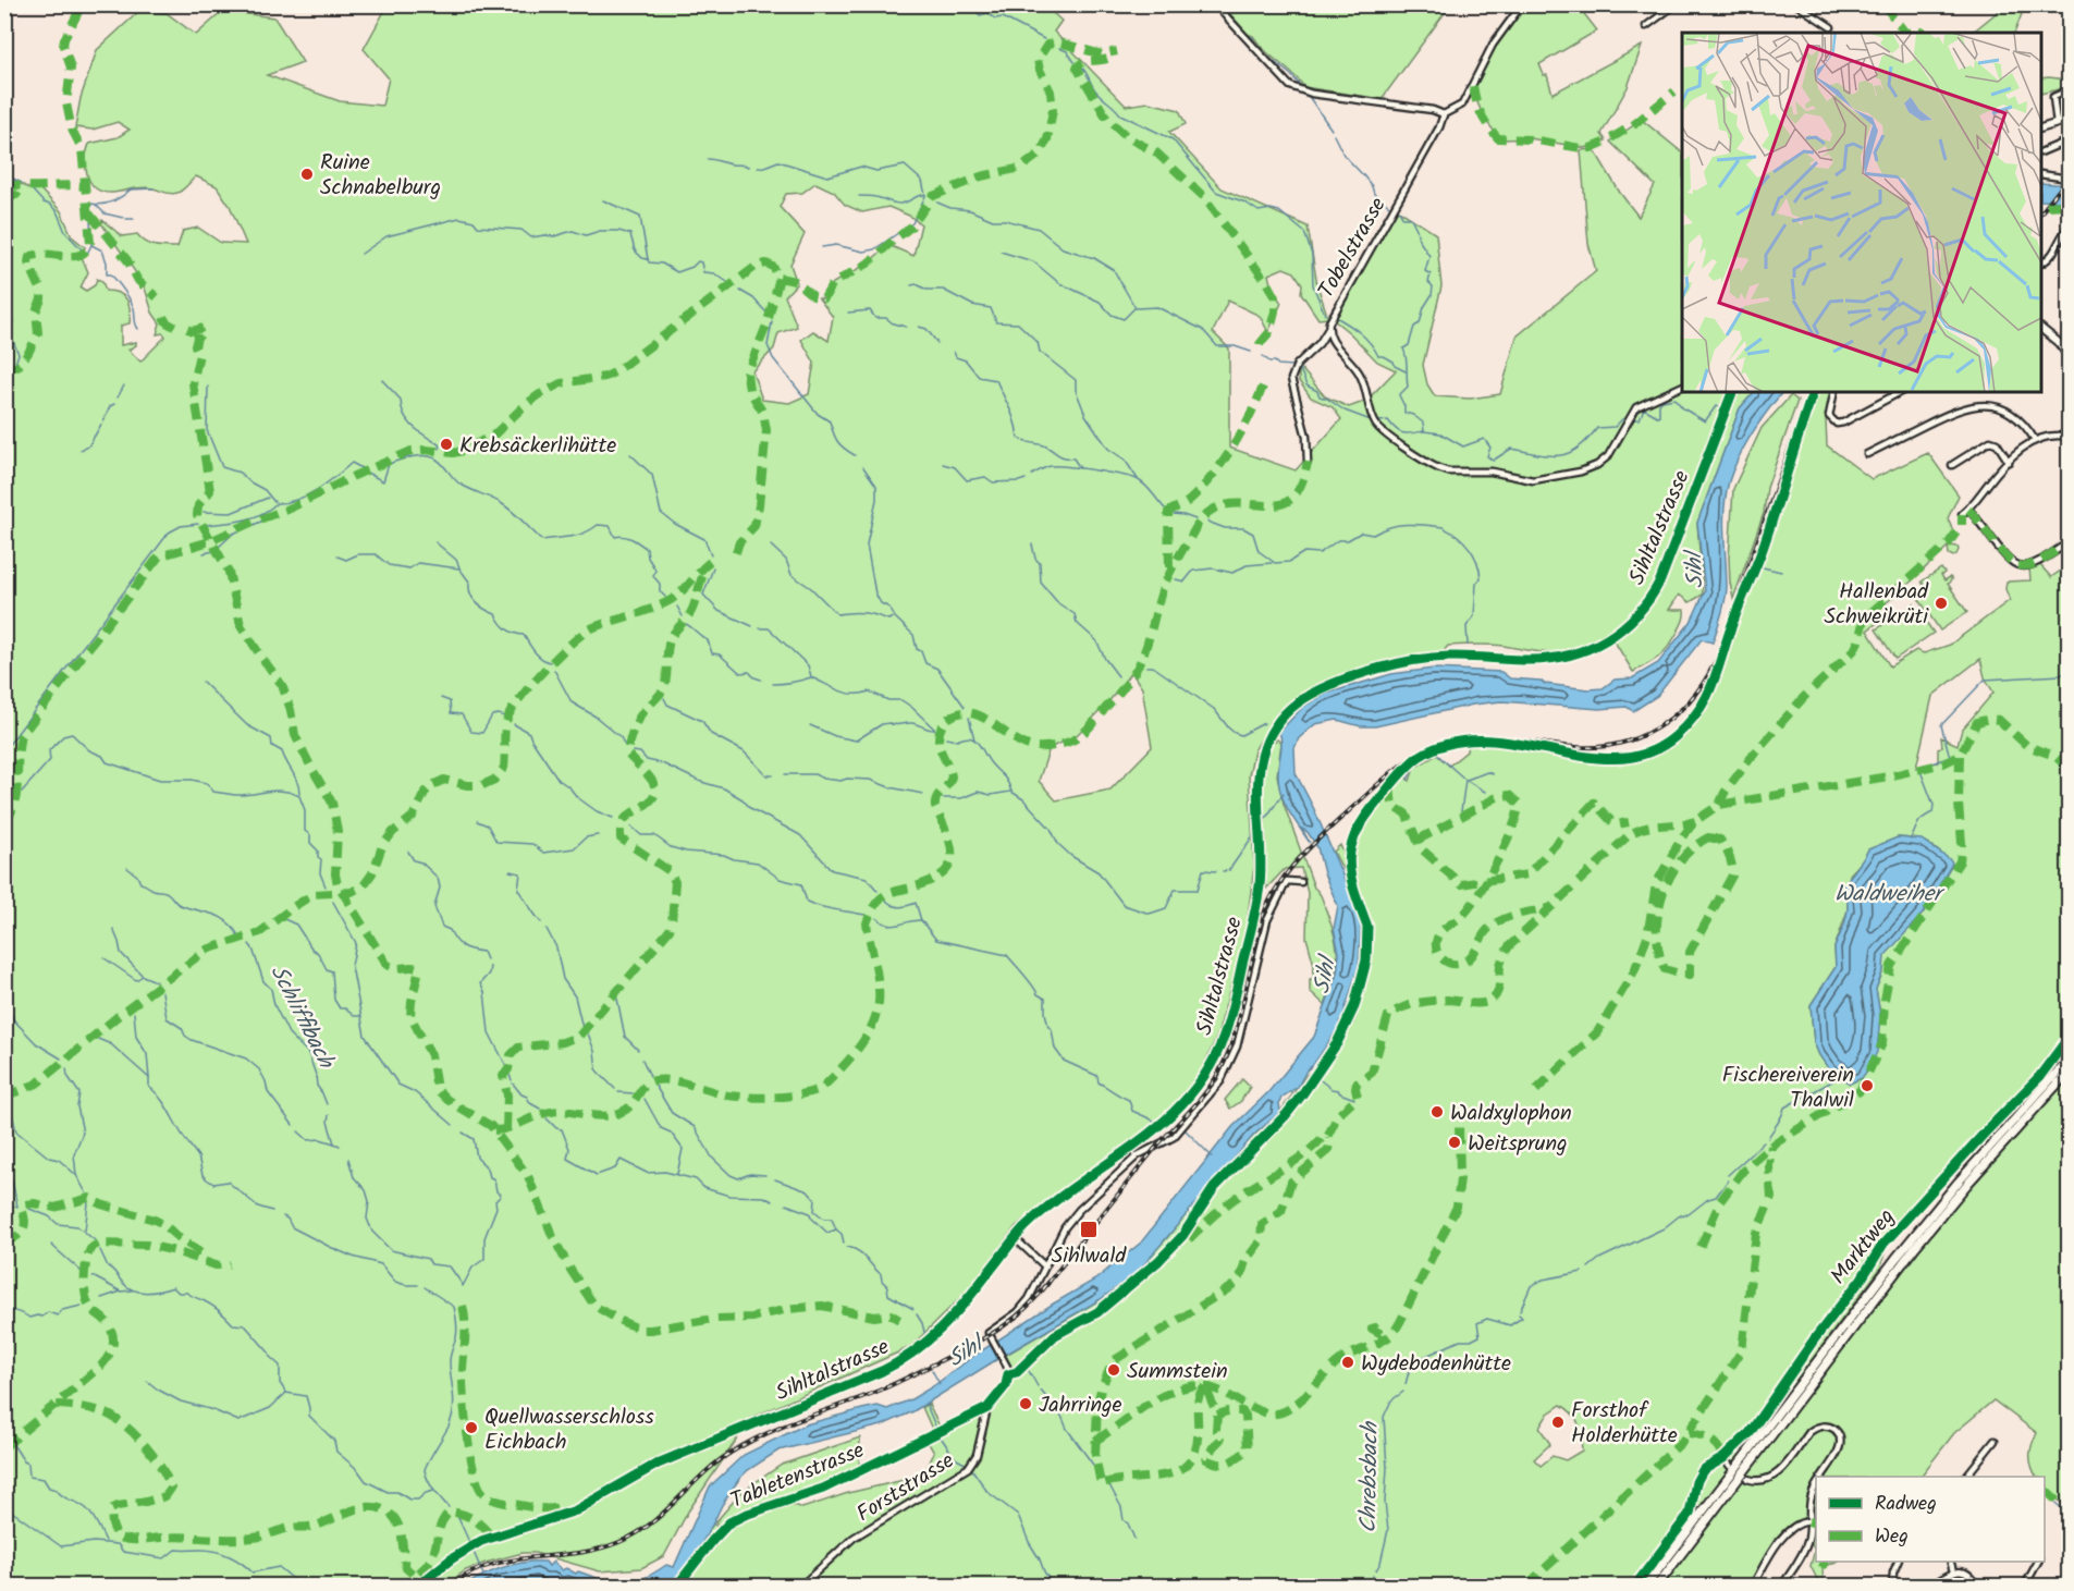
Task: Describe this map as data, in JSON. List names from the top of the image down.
{
  "streets": {
    "main road": ["Sihltalstrasse"],
    "street": [
      "Tobelstrasse",
      "Marktweg",
      "Tabletenstrasse",
      "Forststrasse"
    ]
  },
  "crossings": [
    ["Tabletenstrasse", "Forststrasse"]
  ],
  "water": [
    "Sihl",
    "Waldweiher",
    "Schliffibach",
    "Chrebsbach"
  ],
  "places": {
    "other": [
      "Ruine Schnabelburg",
      "Krebsäckerlihütte",
      "Hallenbad Schweikrüti",
      "Fischereiverein Thalwil",
      "Waldxylophon",
      "Weitsprung",
      "Wydebodenhütte",
      "Summstein",
      "Jahrringe",
      "Forsthof Holderhütte",
      "Quellwasserschloss Eichbach"
    ],
    "transit": ["Sihlwald"]
  },
  "legend": ["Radweg", "Weg"]
}
